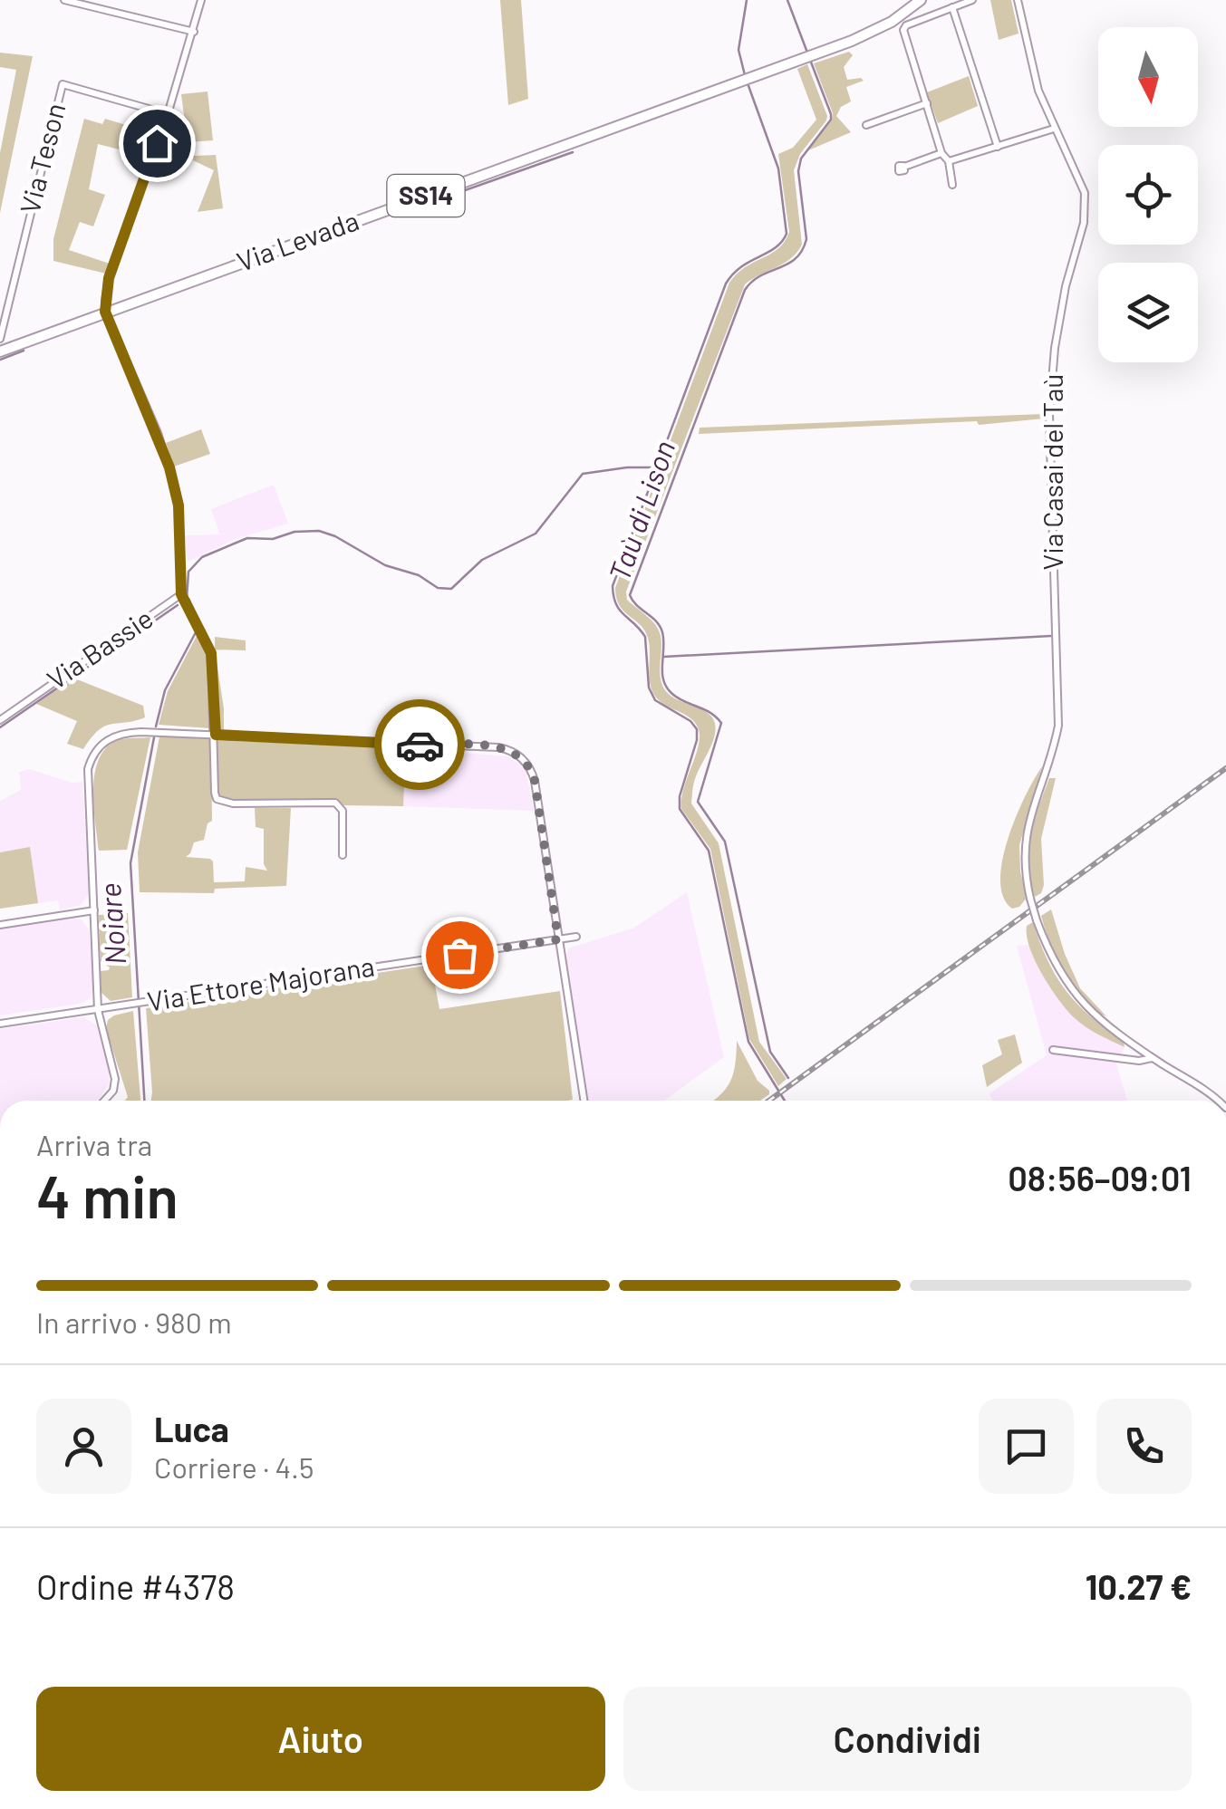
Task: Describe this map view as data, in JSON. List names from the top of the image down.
{
  "streets": {
    "main road": ["SS14", "Via Levada"],
    "street": [
      "Via Teson",
      "Via Casai del Taù",
      "Via Bassie",
      "Via Ettore Majorana"
    ]
  },
  "crossings": [
    ["Via Levada", "Via Bassie"]
  ],
  "water": ["Taù di Lison", "Noiare"],
  "north": "bottom",
  "page": {
    "heading": ["4 min", "Arriva tra", "08:56–09:01"],
    "panel": [
      "Luca",
      "Corriere · 4.5",
      "Ordine #4378",
      "10.27 €"
    ],
    "bar": "In arrivo · 980 m",
    "buttons": ["Aiuto", "Condividi"]
  }
}
